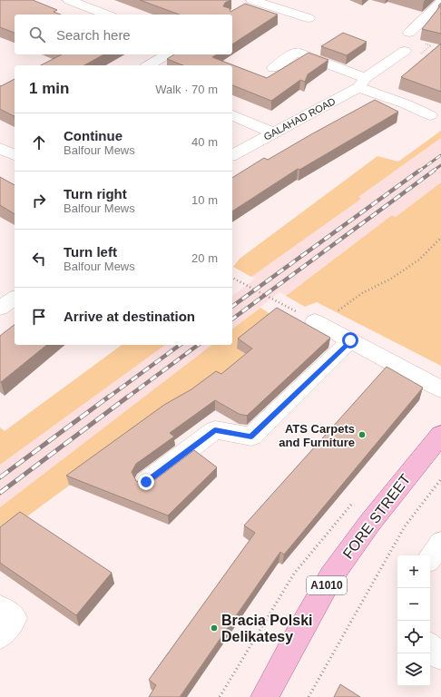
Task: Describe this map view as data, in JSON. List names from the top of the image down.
{
  "streets": {
    "main road": ["FORE STREET", "A1010"],
    "street": ["GALAHAD ROAD"]
  },
  "places": ["ATS Carpets and Furniture", "Bracia Polski Delikatesy"],
  "page": {
    "search": "Search here",
    "heading": ["1 min", "Walk · 70 m"],
    "list": [
      ["Continue", "Balfour Mews", "40 m"],
      ["Turn right", "Balfour Mews", "10 m"],
      ["Turn left", "Balfour Mews", "20 m"],
      "Arrive at destination"
    ],
    "map_buttons": ["+", "−"]
  }
}
